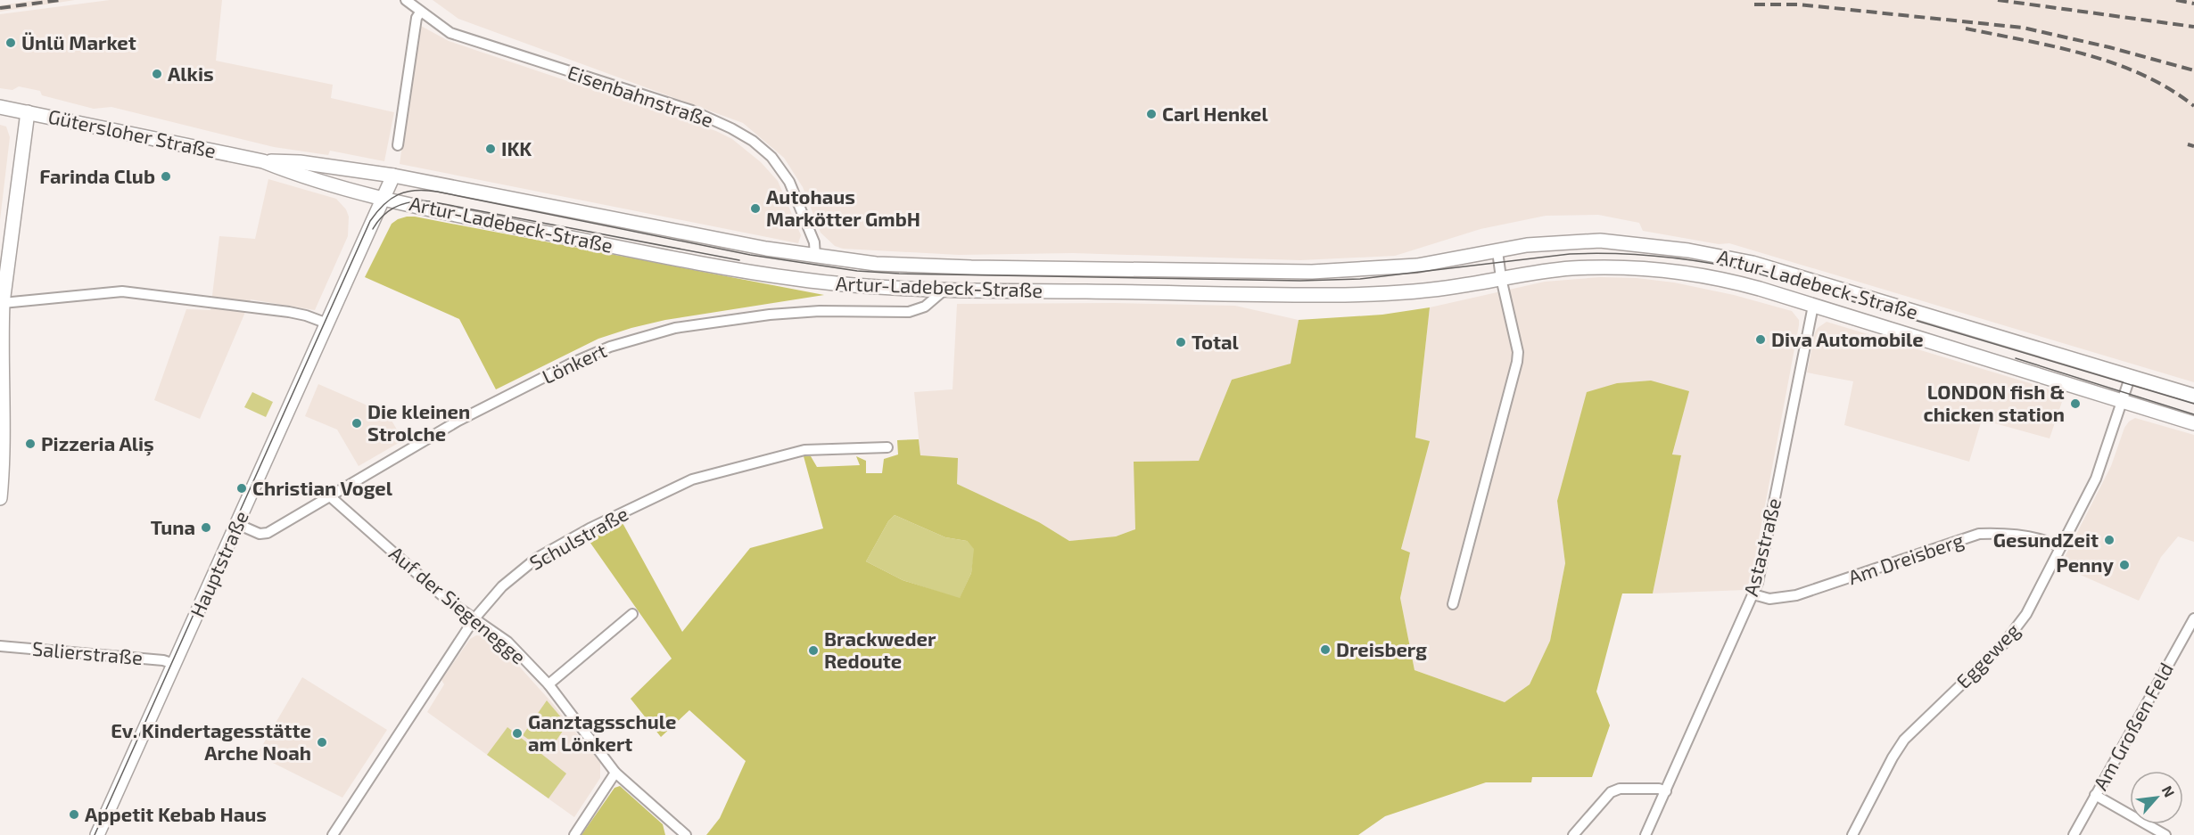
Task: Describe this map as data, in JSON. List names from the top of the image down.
{
  "streets": {
    "street": [
      "Eisenbahnstraße",
      "Gütersloher Straße",
      "Artur-Ladebeck-Straße",
      "Lönkert",
      "Schulstraße",
      "Astastraße",
      "Am Dreisberg",
      "Hauptstraße",
      "Auf der Siegenegge",
      "Salierstraße",
      "Eggeweg",
      "Am Großen Feld"
    ]
  },
  "crossings": [
    ["Eisenbahnstraße", "Artur-Ladebeck-Straße"],
    ["Gütersloher Straße", "Artur-Ladebeck-Straße"],
    ["Gütersloher Straße", "Hauptstraße"],
    ["Artur-Ladebeck-Straße", "Lönkert"],
    ["Artur-Ladebeck-Straße", "Astastraße"],
    ["Artur-Ladebeck-Straße", "Hauptstraße"],
    ["Artur-Ladebeck-Straße", "Eggeweg"],
    ["Lönkert", "Hauptstraße"],
    ["Lönkert", "Auf der Siegenegge"],
    ["Schulstraße", "Auf der Siegenegge"],
    ["Astastraße", "Am Dreisberg"],
    ["Am Dreisberg", "Eggeweg"],
    ["Hauptstraße", "Salierstraße"]
  ],
  "places": [
    "Ünlü Market",
    "Alkis",
    "Carl Henkel",
    "IKK",
    "Farinda Club",
    "Autohaus Markötter GmbH",
    "Diva Automobile",
    "Total",
    "LONDON fish & chicken station",
    "Die kleinen Strolche",
    "Pizzeria Aliş",
    "Christian Vogel",
    "Tuna",
    "GesundZeit",
    "Penny",
    "Dreisberg",
    "Brackweder Redoute",
    "Ganztagsschule am Lönkert",
    "Ev. Kindertagesstätte Arche Noah",
    "Appetit Kebab Haus"
  ],
  "north": "top right"
}
